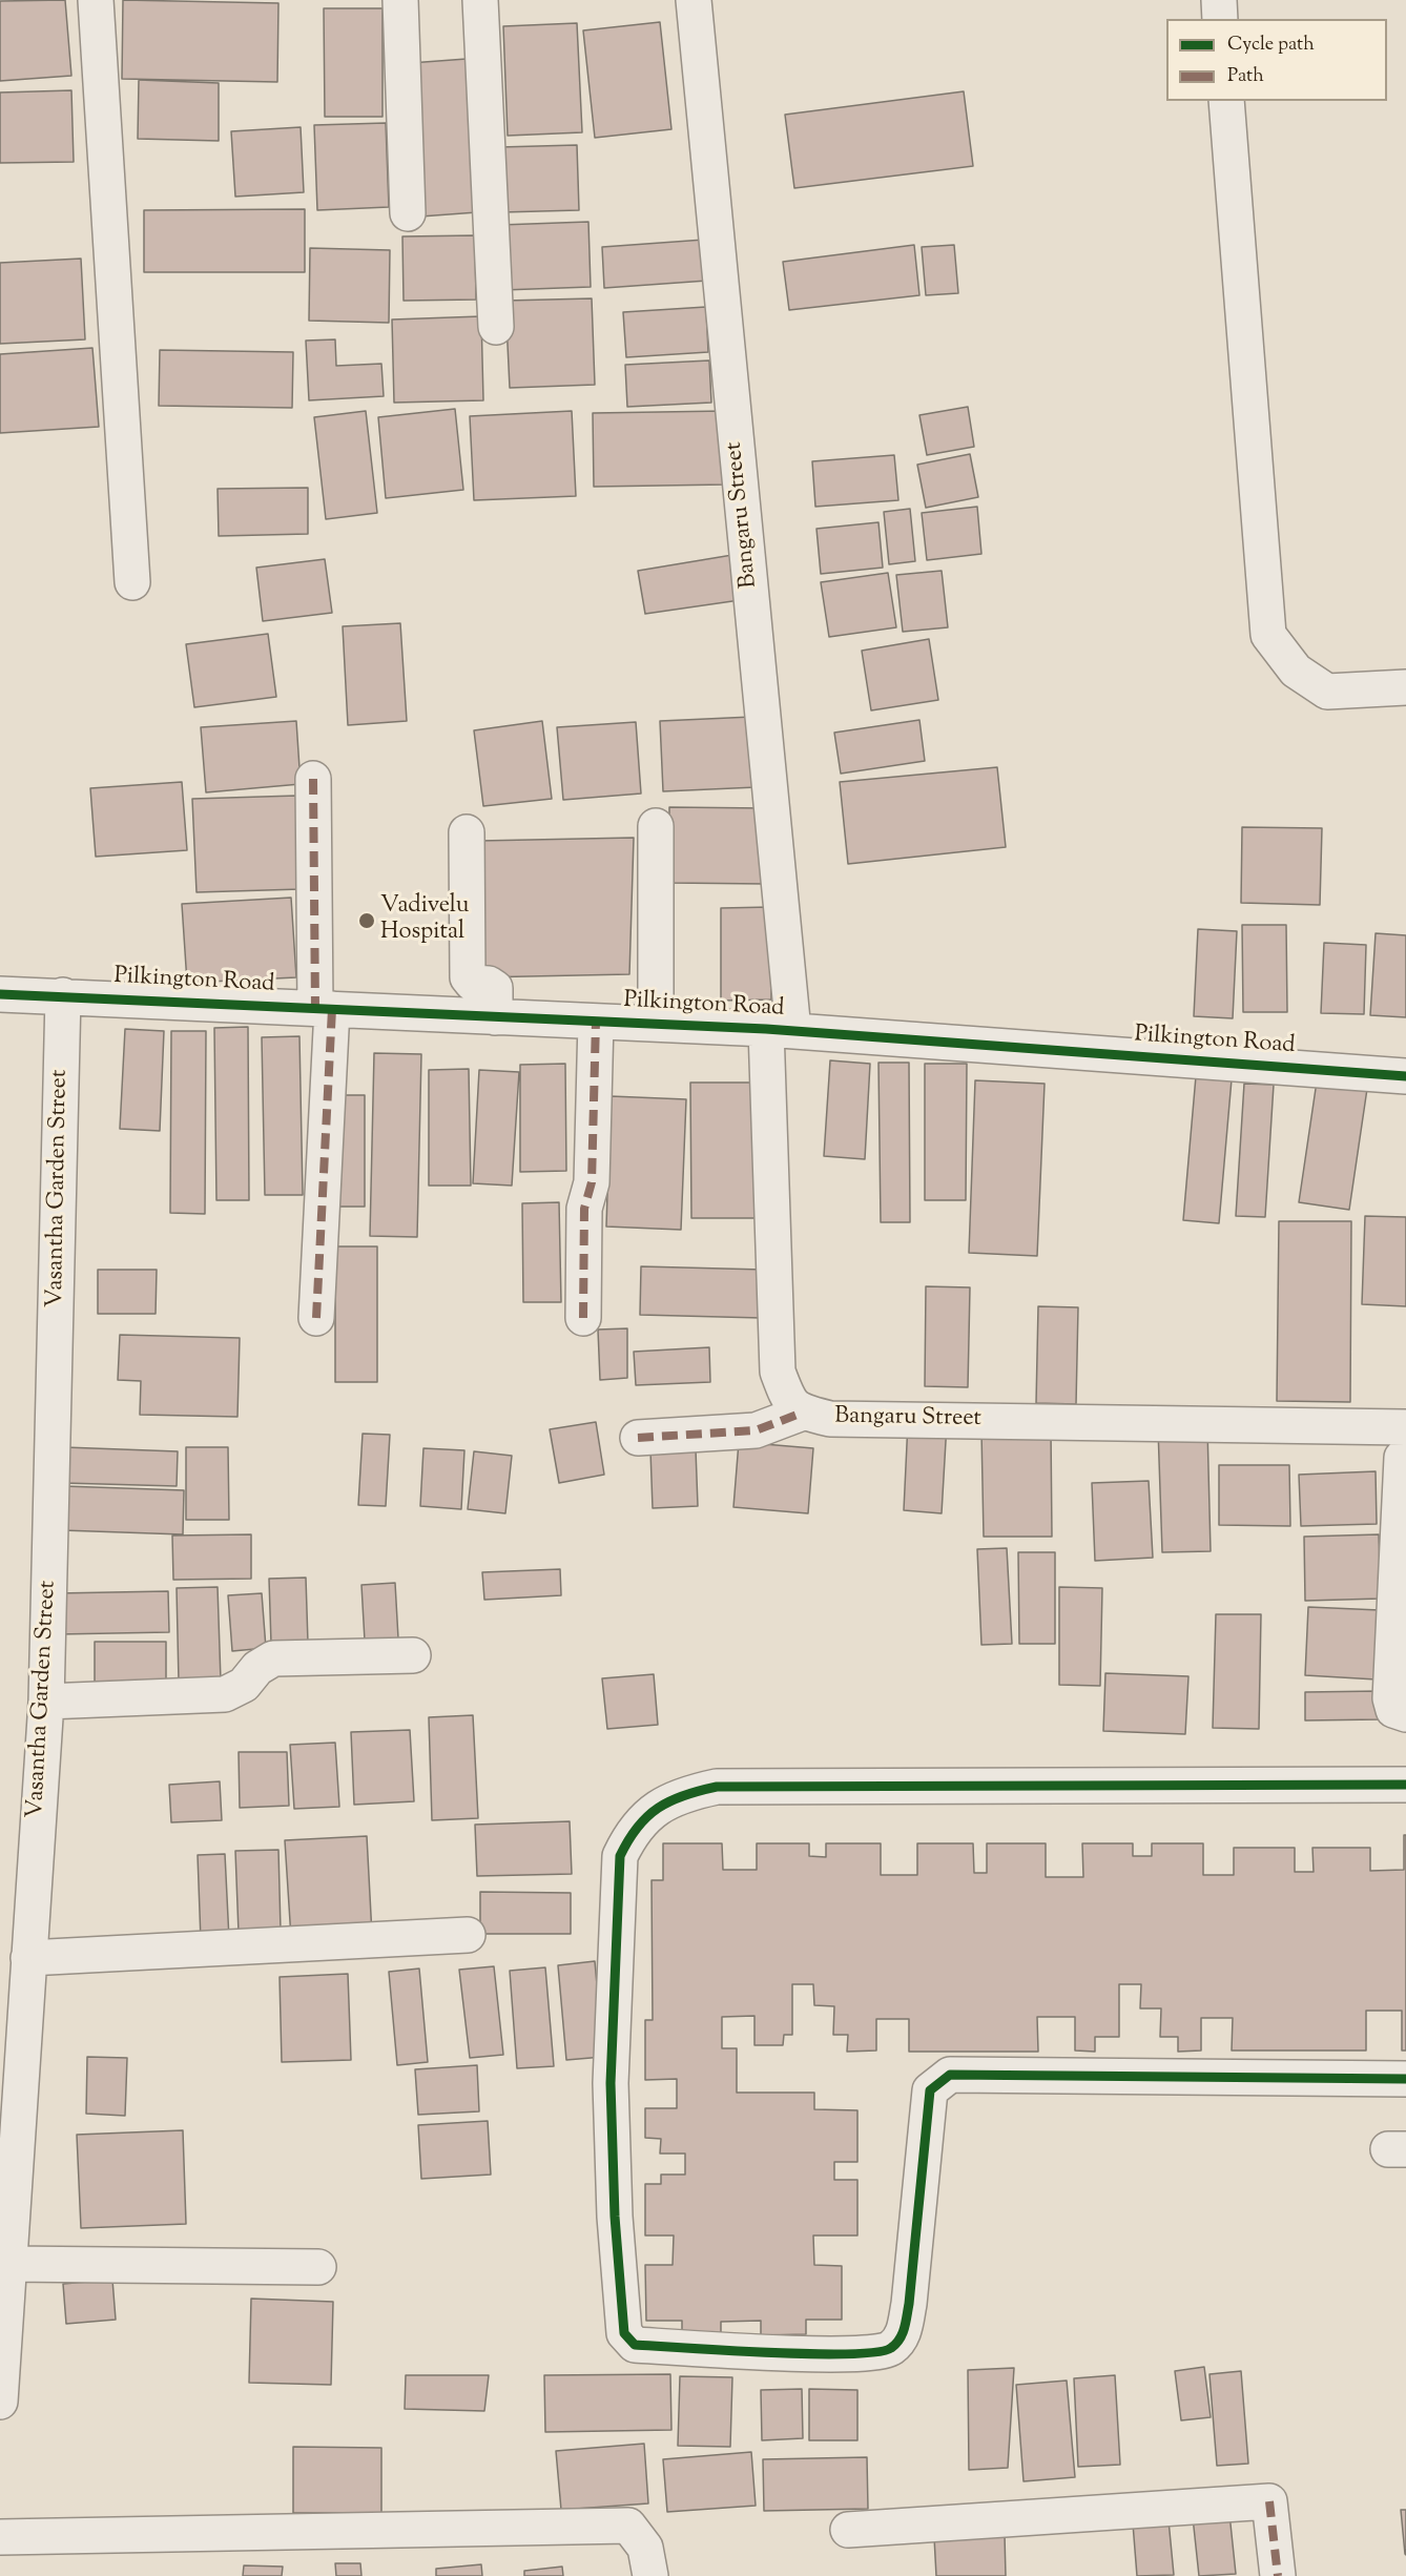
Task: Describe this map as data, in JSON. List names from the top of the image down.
{
  "streets": {
    "street": ["Bangaru Street", "Pilkington Road", "Vasantha Garden Street"]
  },
  "crossings": [
    ["Bangaru Street", "Pilkington Road"],
    ["Pilkington Road", "Vasantha Garden Street"]
  ],
  "places": ["Vadivelu Hospital"],
  "legend": ["Cycle path", "Path"]
}
